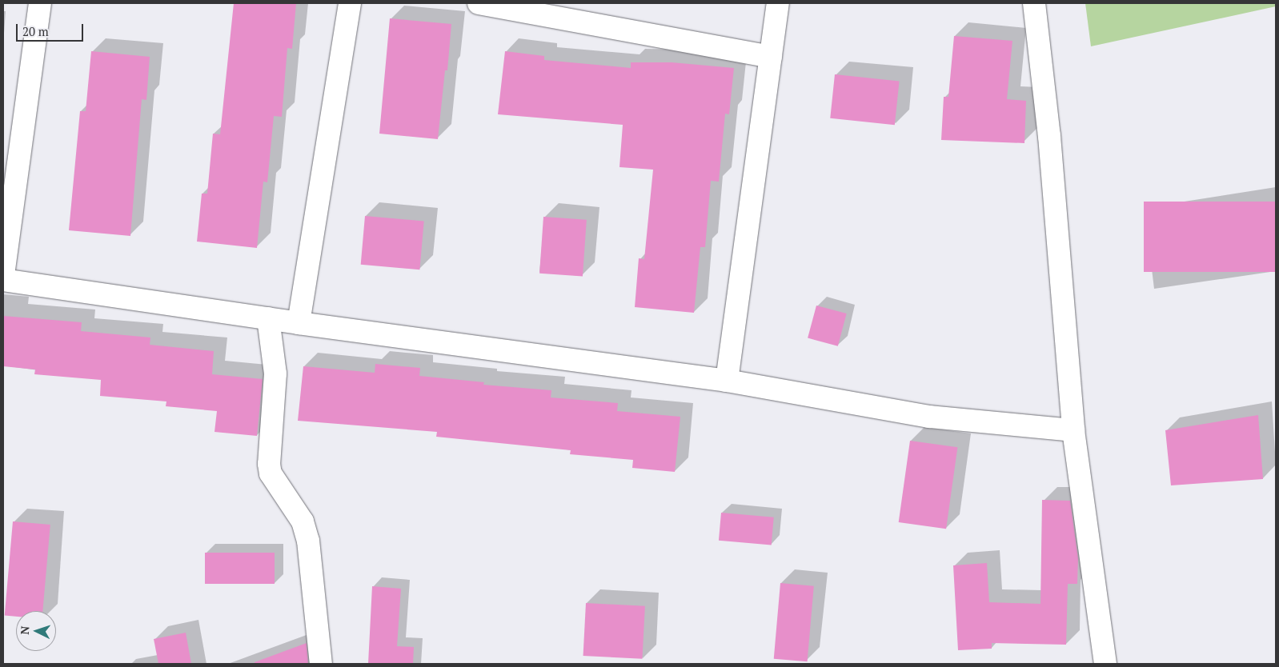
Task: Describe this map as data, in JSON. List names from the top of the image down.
{
  "scale_bar": "20 m",
  "north": "left"
}
